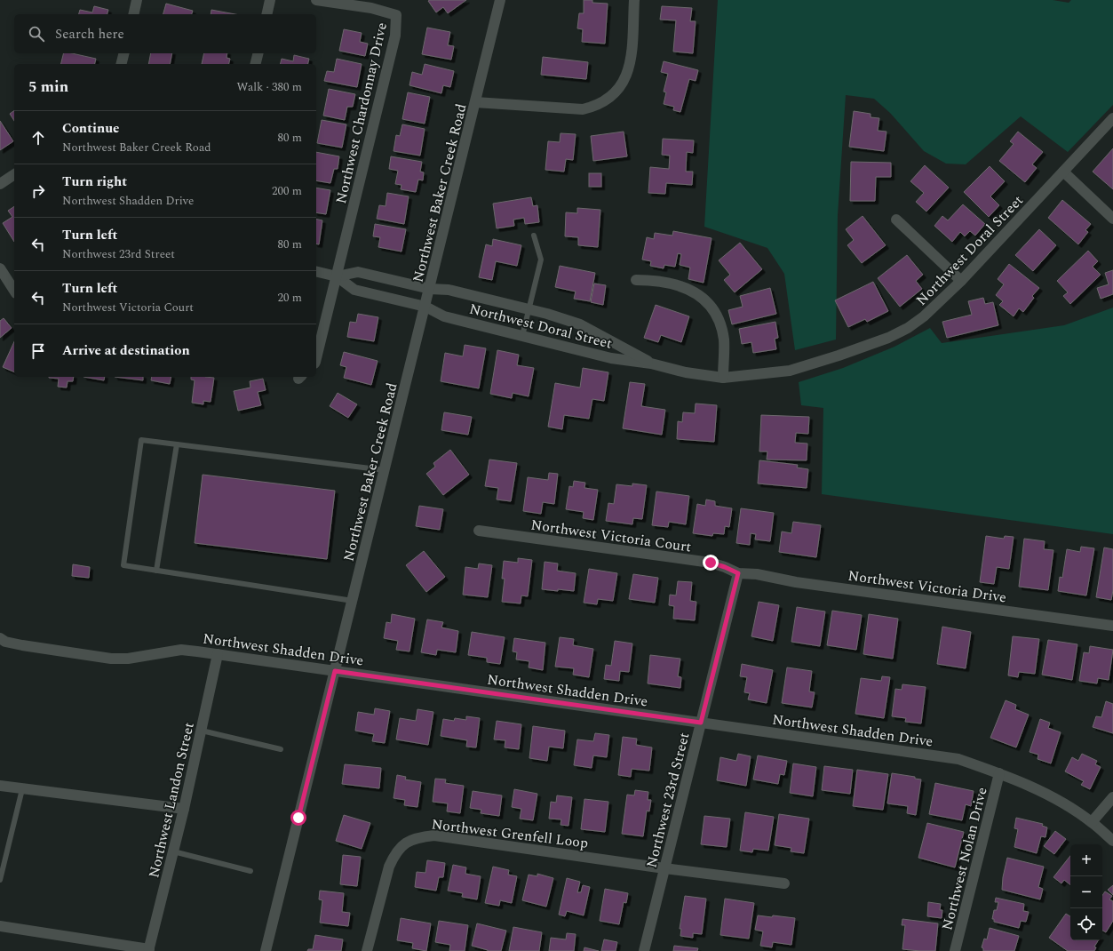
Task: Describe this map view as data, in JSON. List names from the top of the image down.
{
  "streets": {
    "street": [
      "Northwest Chardonnay Drive",
      "Northwest Baker Creek Road",
      "Northwest Doral Street",
      "Northwest Victoria Court",
      "Northwest Victoria Drive",
      "Northwest Shadden Drive",
      "Northwest Landon Street",
      "Northwest 23rd Street",
      "Northwest Grenfell Loop",
      "Northwest Nolan Drive"
    ]
  },
  "crossings": [
    ["Northwest Chardonnay Drive", "Northwest Doral Street"],
    ["Northwest Baker Creek Road", "Northwest Doral Street"],
    ["Northwest Baker Creek Road", "Northwest Shadden Drive"],
    ["Northwest Victoria Court", "Northwest Victoria Drive"],
    ["Northwest Victoria Court", "Northwest 23rd Street"],
    ["Northwest Victoria Drive", "Northwest 23rd Street"],
    ["Northwest Shadden Drive", "Northwest Landon Street"],
    ["Northwest Shadden Drive", "Northwest 23rd Street"],
    ["Northwest Shadden Drive", "Northwest Nolan Drive"],
    ["Northwest 23rd Street", "Northwest Grenfell Loop"]
  ],
  "page": {
    "search": "Search here",
    "heading": ["5 min", "Walk · 380 m"],
    "list": [
      ["Continue", "Northwest Baker Creek Road", "80 m"],
      ["Turn right", "Northwest Shadden Drive", "200 m"],
      ["Turn left", "Northwest 23rd Street", "80 m"],
      ["Turn left", "Northwest Victoria Court", "20 m"],
      "Arrive at destination"
    ],
    "map_buttons": ["+", "−"]
  }
}
